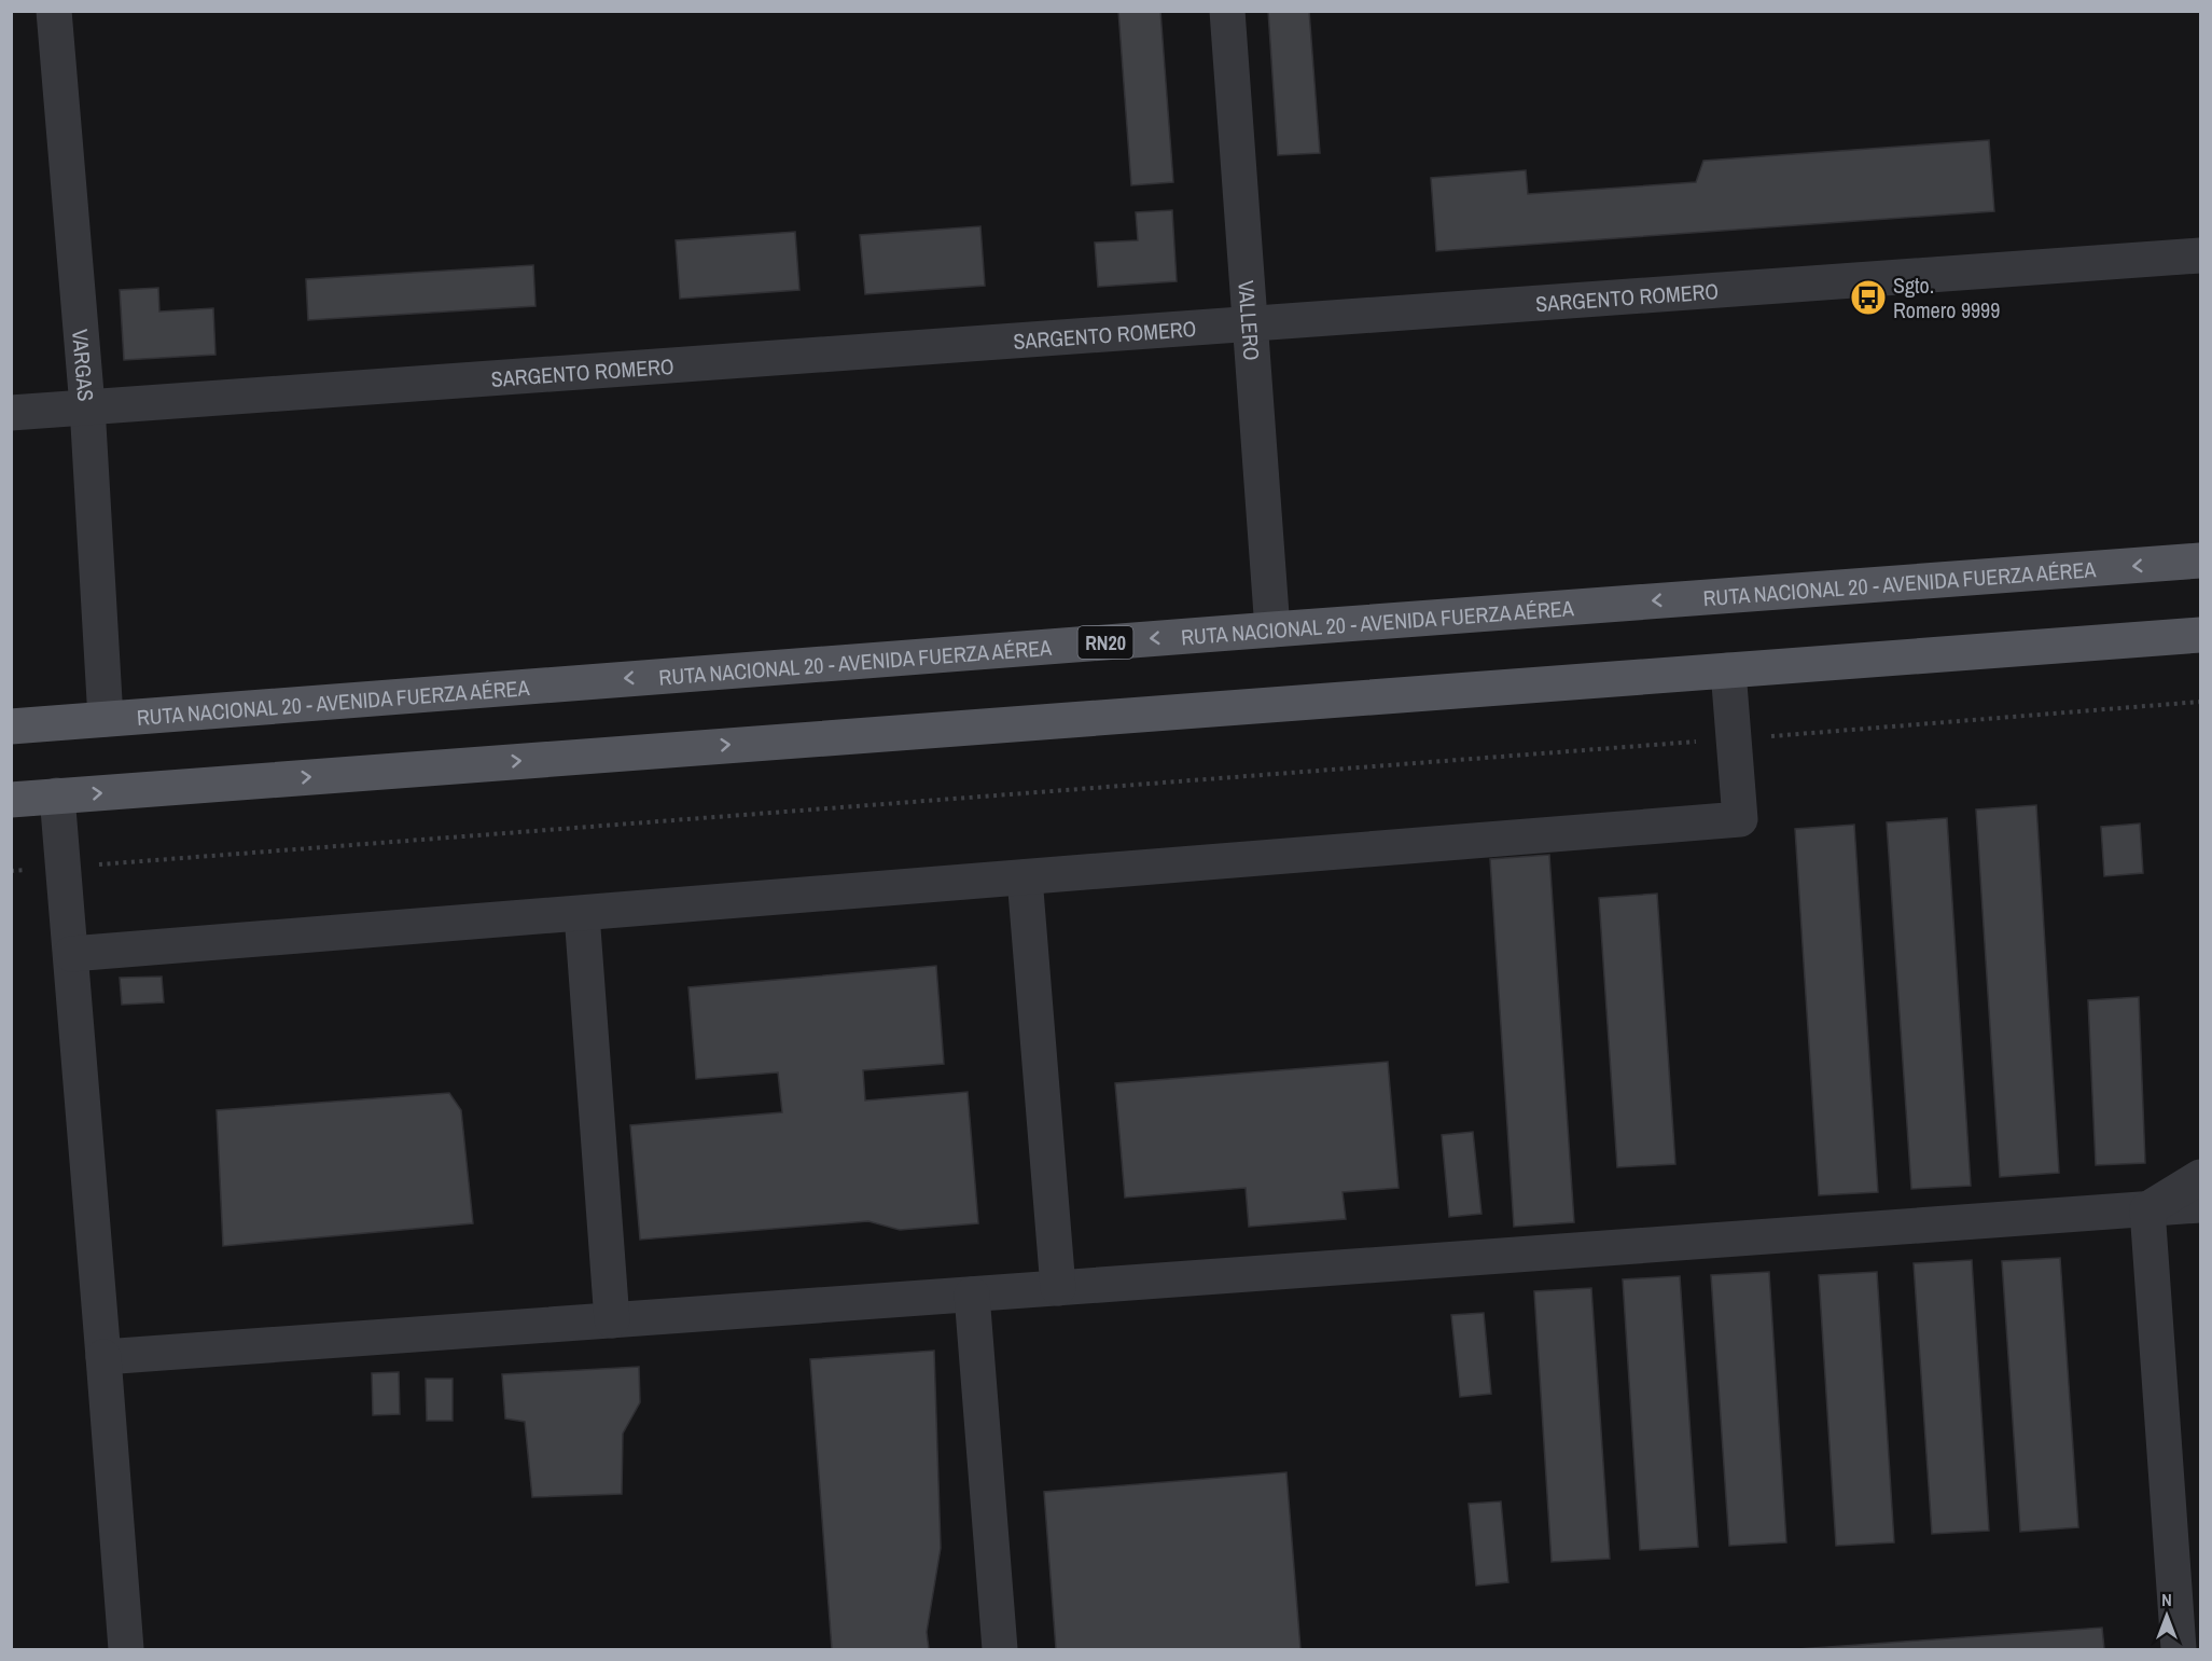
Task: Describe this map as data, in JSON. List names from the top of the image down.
{
  "streets": {
    "main road": ["RUTA NACIONAL 20 - AVENIDA FUERZA AÉREA", "RN20"],
    "street": ["SARGENTO ROMERO", "VALLERO", "VARGAS"]
  },
  "crossings": [
    ["SARGENTO ROMERO", "VALLERO"],
    ["SARGENTO ROMERO", "VARGAS"],
    ["VALLERO", "RUTA NACIONAL 20 - AVENIDA FUERZA AÉREA"],
    ["VARGAS", "RUTA NACIONAL 20 - AVENIDA FUERZA AÉREA"]
  ],
  "places": {
    "bus stop": ["Sgto. Romero 9999"]
  },
  "north": "top"
}
